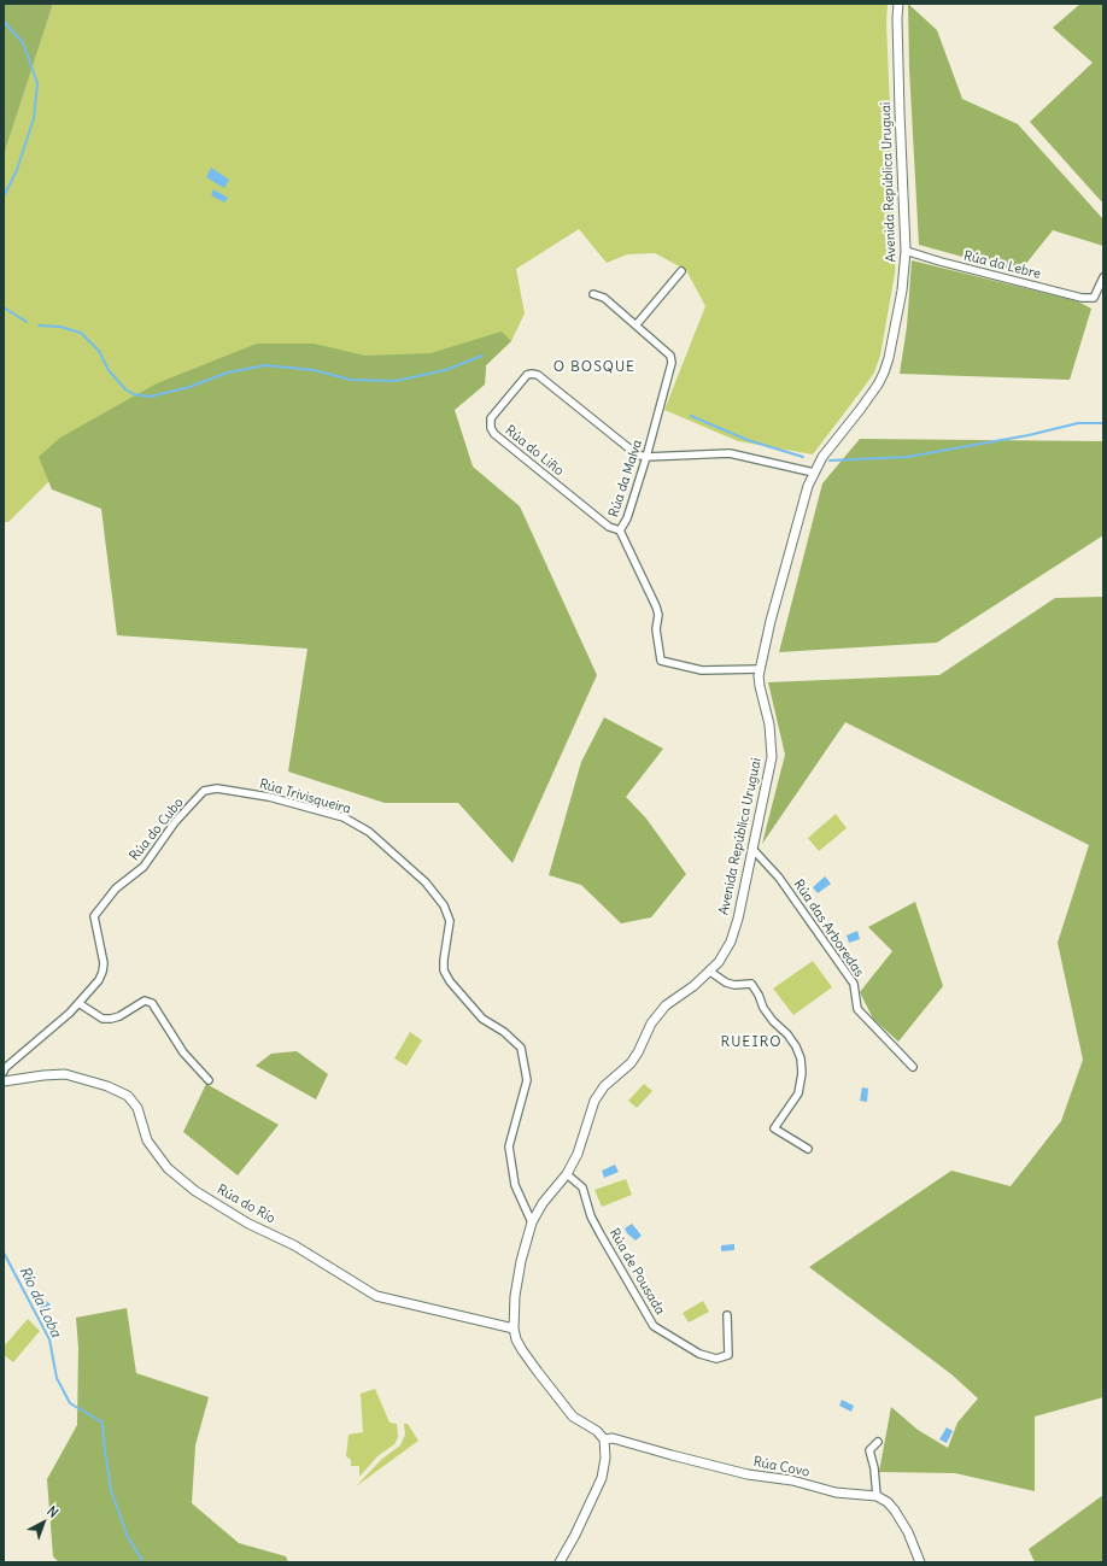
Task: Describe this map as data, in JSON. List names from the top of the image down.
{
  "streets": {
    "street": [
      "Avenida República Uruguai",
      "Rúa da Lebre",
      "Rúa do Liño",
      "Rúa da Malva",
      "Rúa Trivisqueira",
      "Rúa do Cubo",
      "Rúa das Arboredas",
      "Rúa do Río",
      "Rúa de Pousada",
      "Rúa Covo"
    ]
  },
  "crossings": [
    ["Avenida República Uruguai", "Rúa da Lebre"],
    ["Avenida República Uruguai", "Rúa da Malva"],
    ["Avenida República Uruguai", "Rúa Trivisqueira"],
    ["Avenida República Uruguai", "Rúa das Arboredas"],
    ["Avenida República Uruguai", "Rúa do Río"],
    ["Avenida República Uruguai", "Rúa de Pousada"],
    ["Avenida República Uruguai", "Rúa Covo"],
    ["Rúa do Liño", "Rúa da Malva"],
    ["Rúa Trivisqueira", "Rúa do Cubo"]
  ],
  "districts": ["O BOSQUE", "RUEIRO"],
  "water": ["Río da Loba"],
  "north": "top right"
}
